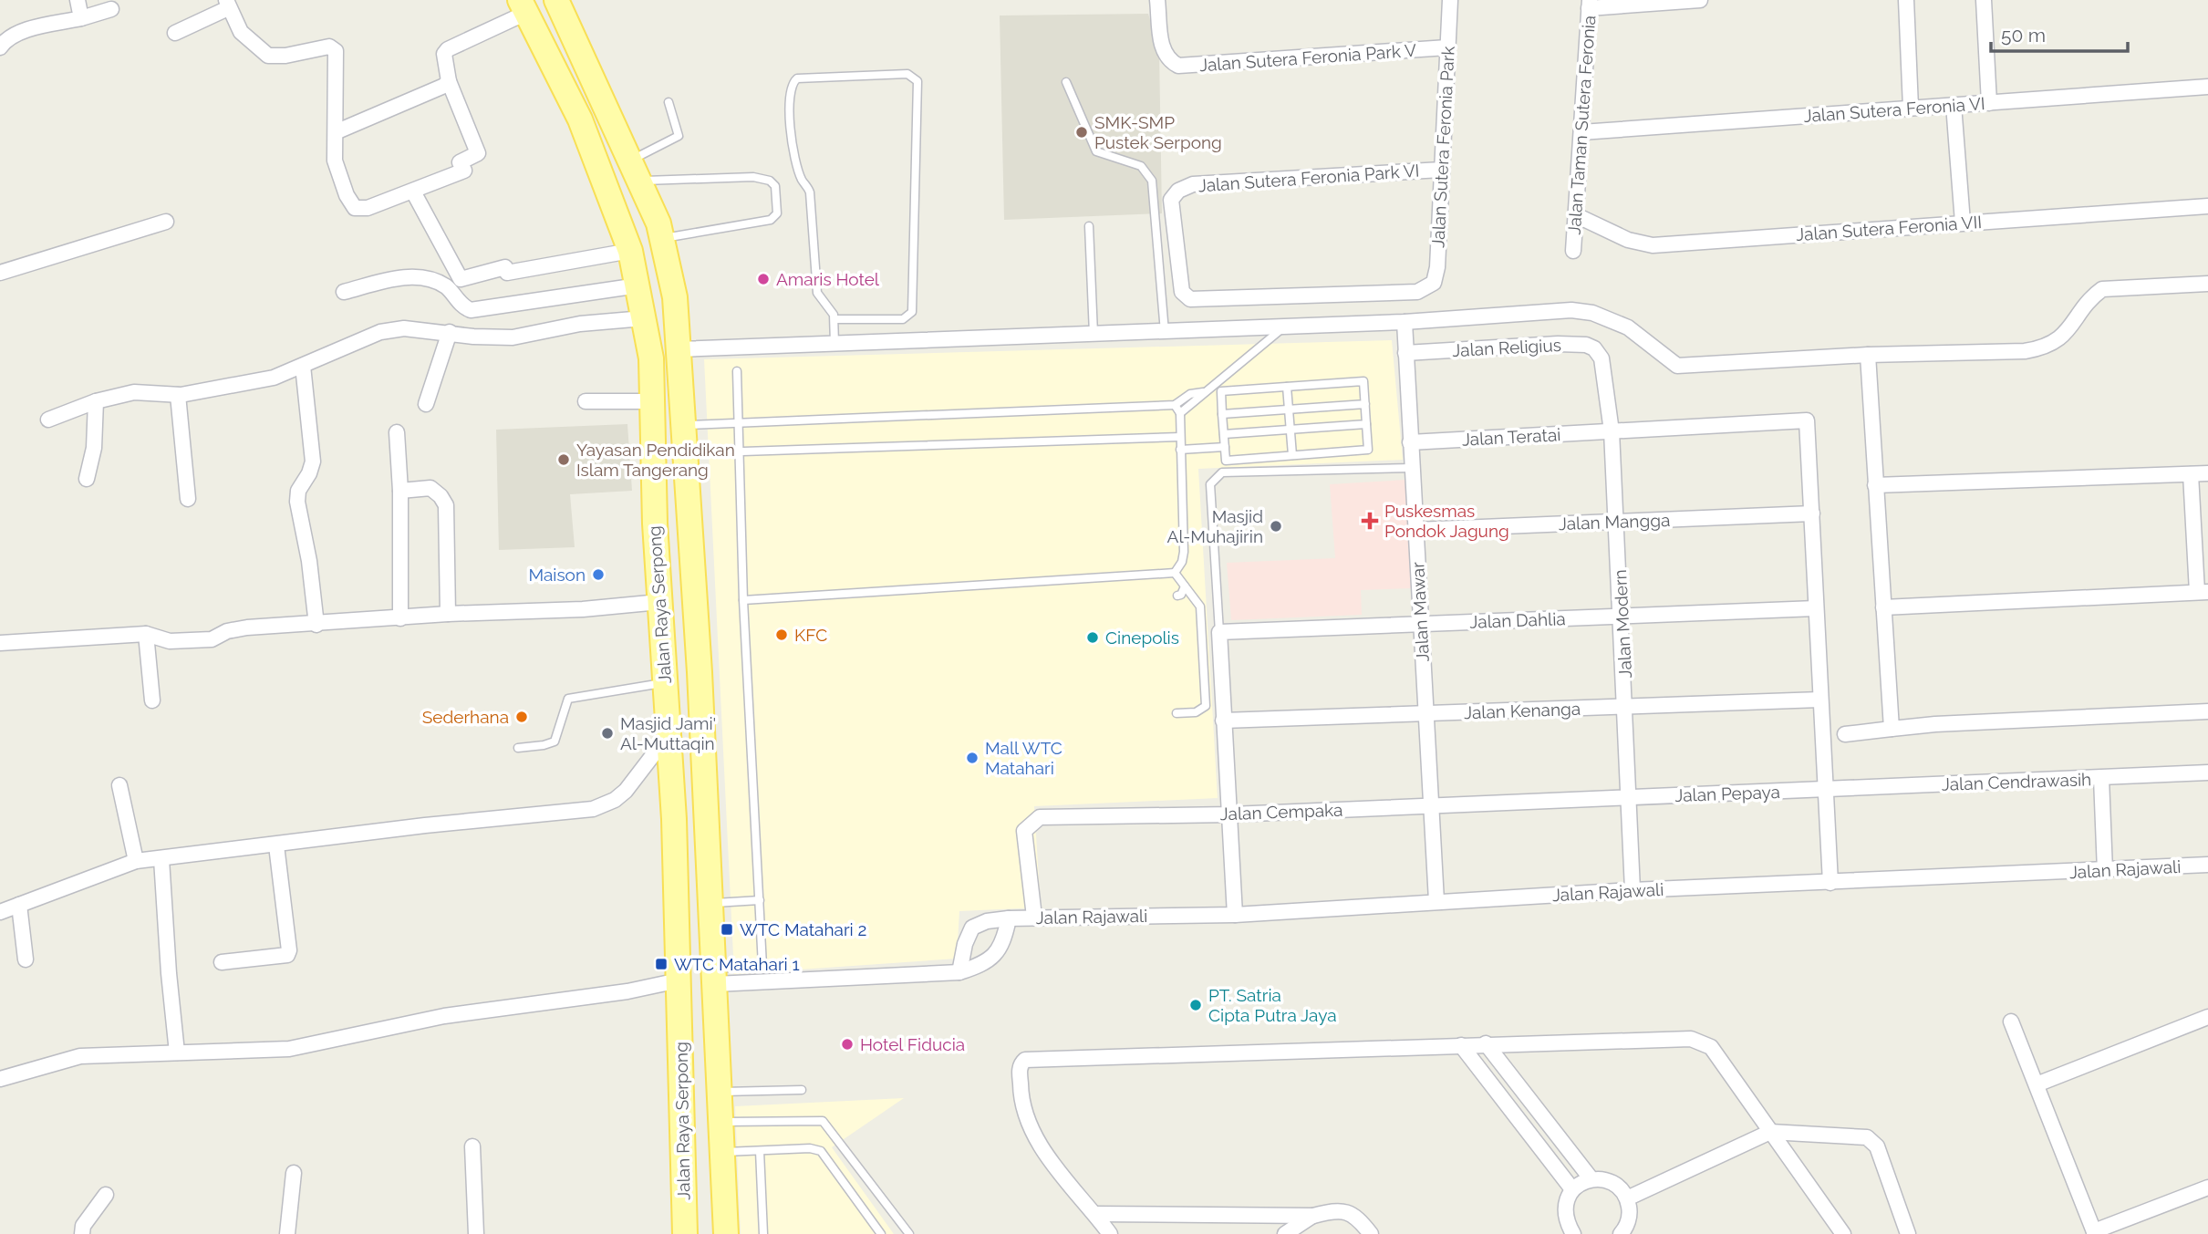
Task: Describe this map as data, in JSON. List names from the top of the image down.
{
  "streets": {
    "main road": ["Jalan Raya Serpong"],
    "street": [
      "Jalan Sutera Feronia Park V",
      "Jalan Sutera Feronia VI",
      "Jalan Taman Sutera Feronia",
      "Jalan Sutera Feronia Park",
      "Jalan Sutera Feronia Park VI",
      "Jalan Sutera Feronia VII",
      "Jalan Religius",
      "Jalan Teratai",
      "Jalan Mangga",
      "Jalan Mawar",
      "Jalan Dahlia",
      "Jalan Modern",
      "Jalan Kenanga",
      "Jalan Cendrawasih",
      "Jalan Pepaya",
      "Jalan Cempaka",
      "Jalan Rajawali"
    ]
  },
  "crossings": [
    ["Jalan Sutera Feronia Park V", "Jalan Sutera Feronia Park"],
    ["Jalan Sutera Feronia VI", "Jalan Taman Sutera Feronia"],
    ["Jalan Taman Sutera Feronia", "Jalan Sutera Feronia VII"],
    ["Jalan Sutera Feronia Park", "Jalan Sutera Feronia Park VI"],
    ["Jalan Religius", "Jalan Mawar"],
    ["Jalan Religius", "Jalan Modern"],
    ["Jalan Teratai", "Jalan Mangga"],
    ["Jalan Teratai", "Jalan Mawar"],
    ["Jalan Teratai", "Jalan Modern"],
    ["Jalan Mangga", "Jalan Mawar"],
    ["Jalan Mangga", "Jalan Modern"],
    ["Jalan Mawar", "Jalan Dahlia"],
    ["Jalan Mawar", "Jalan Kenanga"],
    ["Jalan Mawar", "Jalan Cempaka"],
    ["Jalan Mawar", "Jalan Rajawali"],
    ["Jalan Dahlia", "Jalan Modern"],
    ["Jalan Modern", "Jalan Kenanga"],
    ["Jalan Modern", "Jalan Pepaya"],
    ["Jalan Modern", "Jalan Cempaka"],
    ["Jalan Modern", "Jalan Rajawali"],
    ["Jalan Cendrawasih", "Jalan Pepaya"],
    ["Jalan Pepaya", "Jalan Cempaka"],
    ["Jalan Cempaka", "Jalan Rajawali"]
  ],
  "places": {
    "other": [
      "SMK-SMP Pustek Serpong",
      "Amaris Hotel",
      "Yayasan Pendidikan Islam Tangerang",
      "Masjid Al-Muhajirin",
      "Maison",
      "KFC",
      "Cinepolis",
      "Sederhana",
      "Masjid Jami' Al-Muttaqin",
      "Mall WTC Matahari",
      "PT. Satria Cipta Putra Jaya",
      "Hotel Fiducia"
    ],
    "health": ["Puskesmas Pondok Jagung"],
    "transit": ["WTC Matahari 2", "WTC Matahari 1"]
  },
  "scale_bar": "50 m"
}
